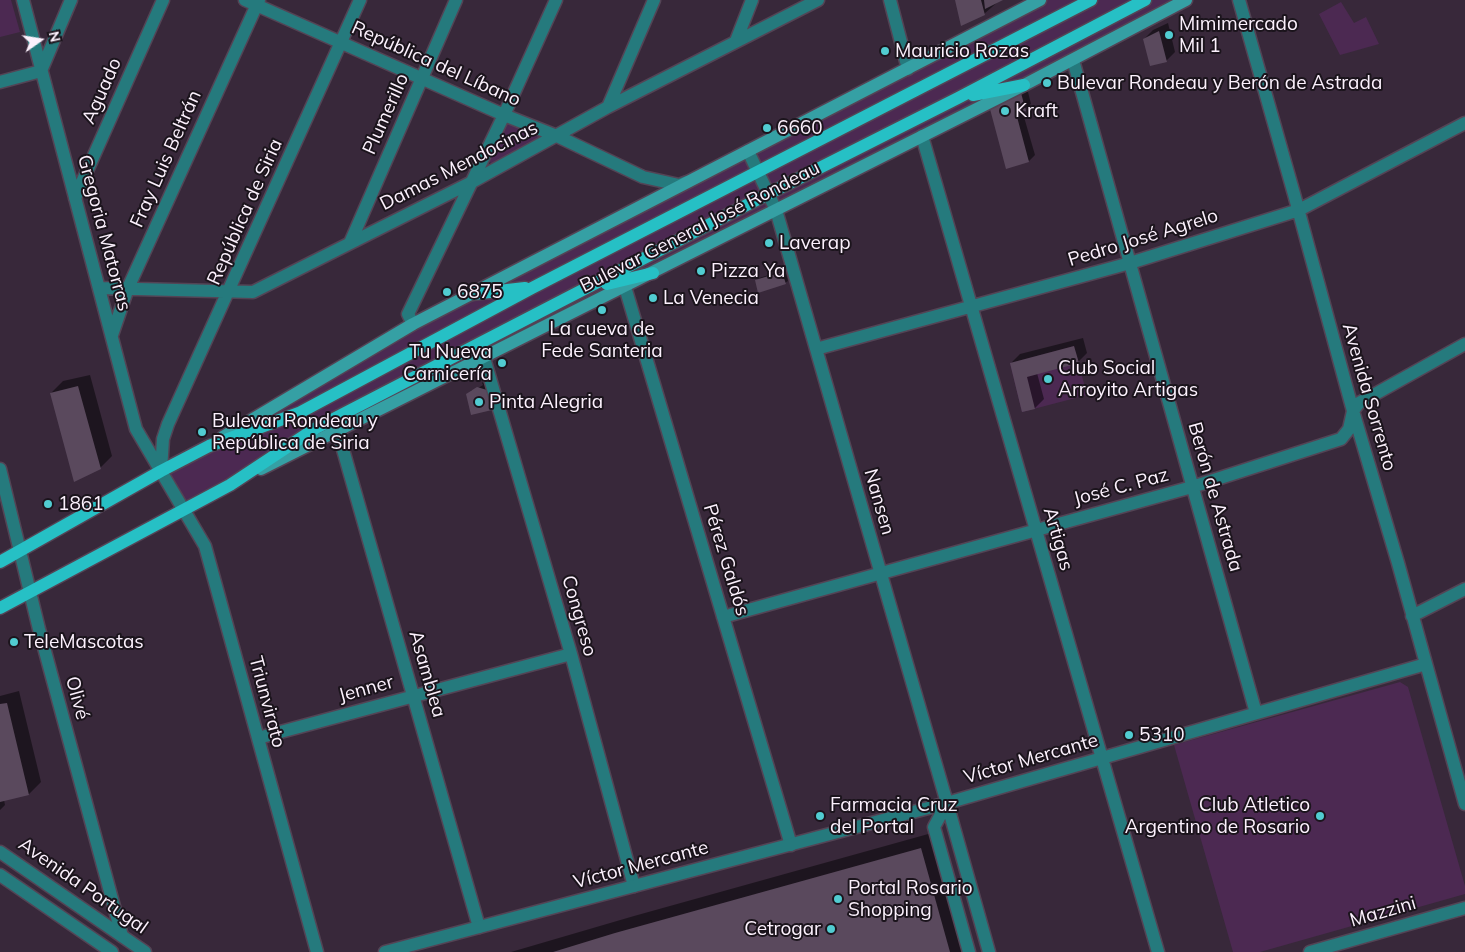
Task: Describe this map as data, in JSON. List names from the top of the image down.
{
  "streets": {
    "main road": ["Bulevar General José Rondeau"],
    "street": [
      "República del Líbano",
      "Aguado",
      "Plumerillo",
      "Fray Luis Beltrán",
      "Damas Mendocinas",
      "República de Siria",
      "Gregoria Matorras",
      "Pedro José Agrelo",
      "Avenida Sorrento",
      "José C. Paz",
      "Berón de Astrada",
      "Nansen",
      "Artigas",
      "Pérez Galdós",
      "Congreso",
      "Asamblea",
      "Jenner",
      "Olivé",
      "Triunvirato",
      "Víctor Mercante",
      "Avenida Portugal",
      "Mazzini"
    ]
  },
  "crossings": [
    ["República del Líbano", "Plumerillo"],
    ["República del Líbano", "Fray Luis Beltrán"],
    ["República del Líbano", "Damas Mendocinas"],
    ["República del Líbano", "República de Siria"],
    ["República del Líbano", "Bulevar General José Rondeau"],
    ["Aguado", "Gregoria Matorras"],
    ["Plumerillo", "Damas Mendocinas"],
    ["Fray Luis Beltrán", "Damas Mendocinas"],
    ["Fray Luis Beltrán", "Gregoria Matorras"],
    ["Damas Mendocinas", "República de Siria"],
    ["Damas Mendocinas", "Gregoria Matorras"],
    ["República de Siria", "Bulevar General José Rondeau"],
    ["República de Siria", "Gregoria Matorras"],
    ["República de Siria", "Triunvirato"],
    ["Bulevar General José Rondeau", "Gregoria Matorras"],
    ["Bulevar General José Rondeau", "Berón de Astrada"],
    ["Bulevar General José Rondeau", "Nansen"],
    ["Bulevar General José Rondeau", "Artigas"],
    ["Bulevar General José Rondeau", "Pérez Galdós"],
    ["Bulevar General José Rondeau", "Congreso"],
    ["Bulevar General José Rondeau", "Asamblea"],
    ["Bulevar General José Rondeau", "Olivé"],
    ["Bulevar General José Rondeau", "Triunvirato"],
    ["Gregoria Matorras", "Triunvirato"],
    ["Pedro José Agrelo", "Avenida Sorrento"],
    ["Pedro José Agrelo", "Berón de Astrada"],
    ["Pedro José Agrelo", "Nansen"],
    ["Pedro José Agrelo", "Artigas"],
    ["Avenida Sorrento", "José C. Paz"],
    ["Avenida Sorrento", "Víctor Mercante"],
    ["José C. Paz", "Berón de Astrada"],
    ["José C. Paz", "Nansen"],
    ["José C. Paz", "Artigas"],
    ["José C. Paz", "Pérez Galdós"],
    ["Berón de Astrada", "Víctor Mercante"],
    ["Nansen", "Víctor Mercante"],
    ["Artigas", "Víctor Mercante"],
    ["Pérez Galdós", "Víctor Mercante"],
    ["Congreso", "Jenner"],
    ["Congreso", "Víctor Mercante"],
    ["Asamblea", "Jenner"],
    ["Asamblea", "Víctor Mercante"],
    ["Jenner", "Triunvirato"],
    ["Olivé", "Avenida Portugal"]
  ],
  "places": [
    "Mimimercado Mil 1",
    "Mauricio Rozas",
    "Bulevar Rondeau y Berón de Astrada",
    "Kraft",
    "6660",
    "Laverap",
    "Pizza Ya",
    "6875",
    "La Venecia",
    "La cueva de Fede Santeria",
    "Tu Nueva Carnicería",
    "Club Social Arroyito Artigas",
    "Pinta Alegria",
    "Bulevar Rondeau y República de Siria",
    "1861",
    "TeleMascotas",
    "5310",
    "Farmacia Cruz del Portal",
    "Club Atletico Argentino de Rosario",
    "Portal Rosario Shopping",
    "Cetrogar"
  ],
  "north": "right"
}
